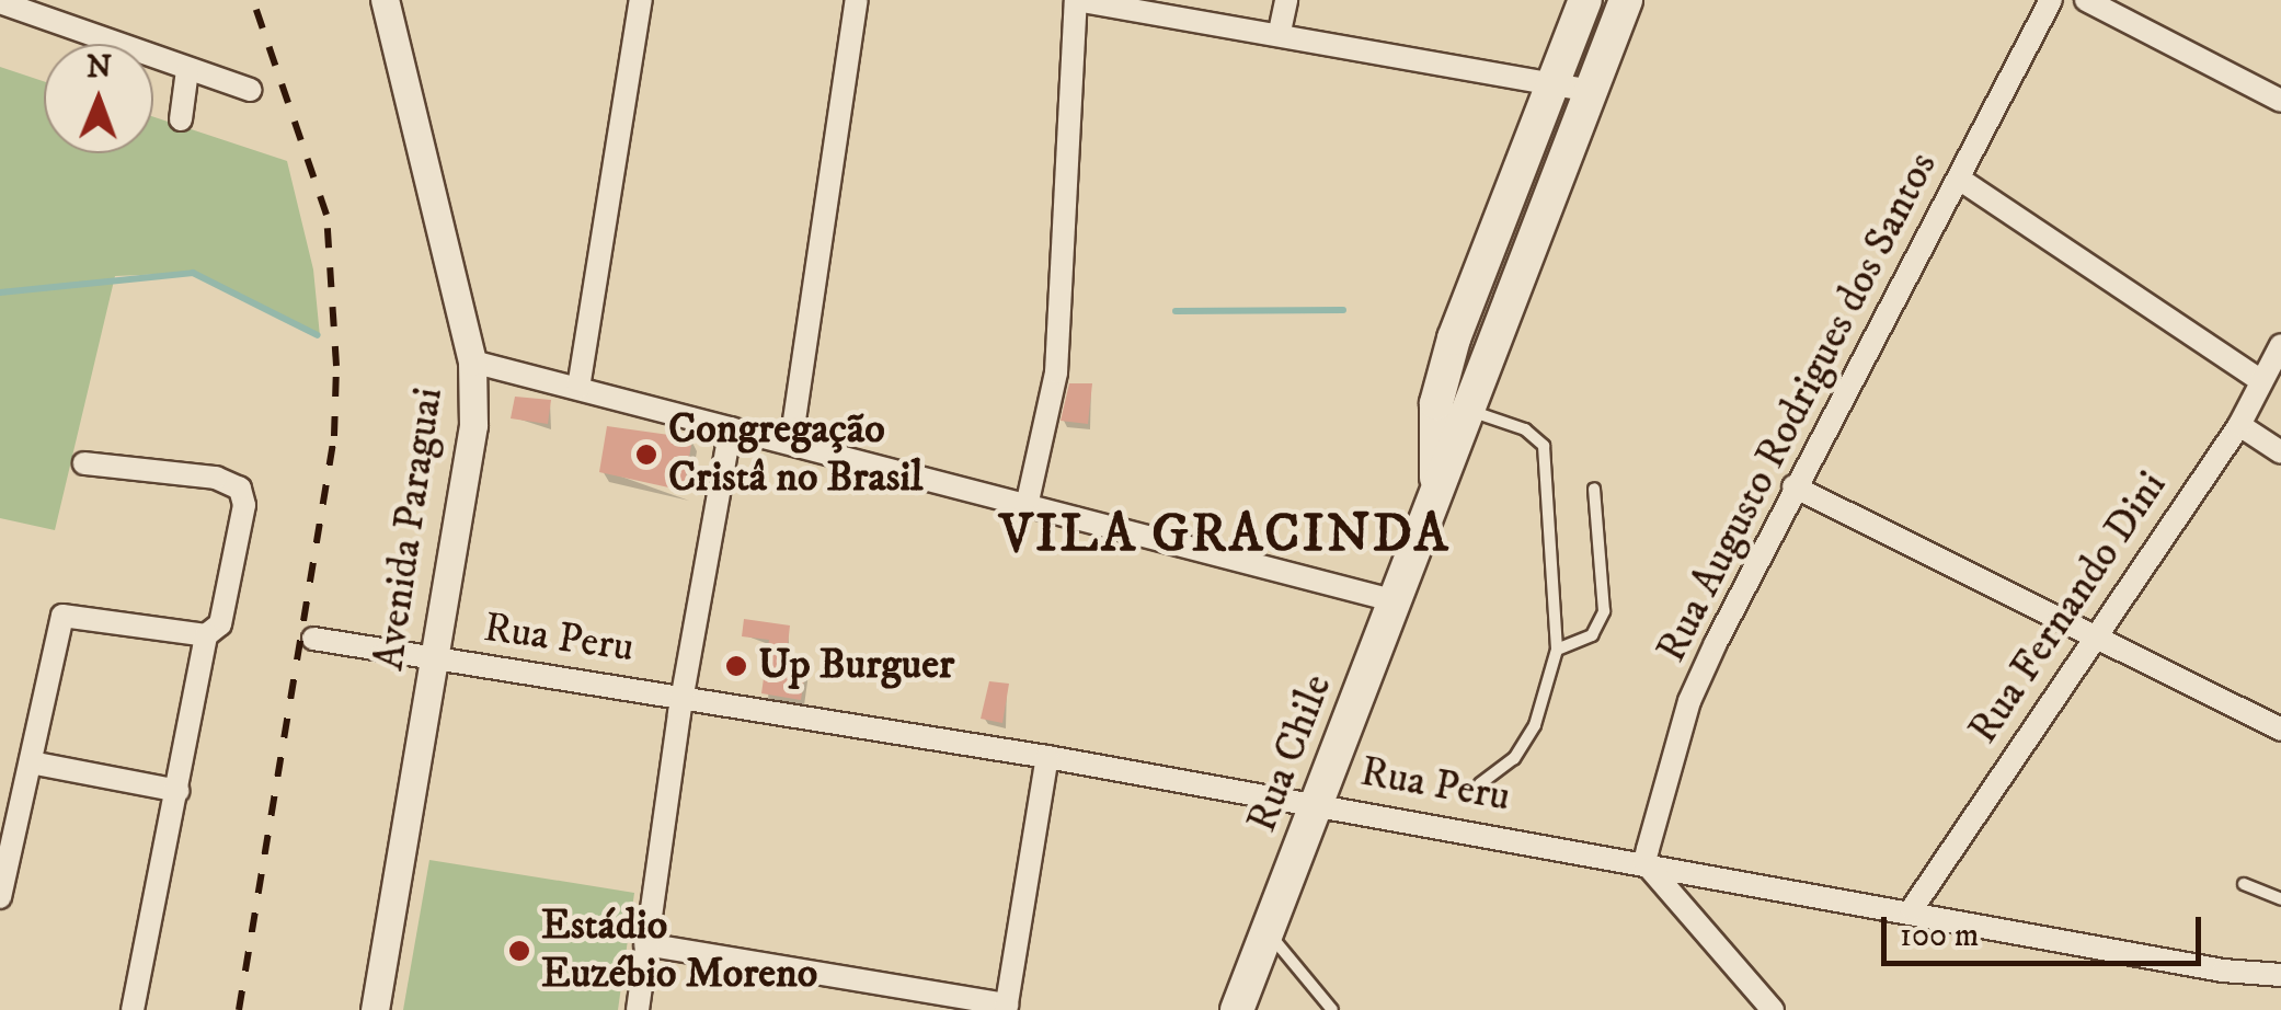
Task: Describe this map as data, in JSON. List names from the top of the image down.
{
  "streets": {
    "main road": ["Rua Chile"],
    "street": [
      "Rua Augusto Rodrigues dos Santos",
      "Avenida Paraguai",
      "Rua Fernando Dini",
      "Rua Peru"
    ]
  },
  "crossings": [
    ["Rua Augusto Rodrigues dos Santos", "Rua Peru"],
    ["Avenida Paraguai", "Rua Peru"],
    ["Rua Fernando Dini", "Rua Peru"],
    ["Rua Peru", "Rua Chile"]
  ],
  "districts": ["VILA GRACINDA"],
  "places": ["Congregação Cristâ no Brasil", "Up Burguer", "Estádio Euzébio Moreno"],
  "scale_bar": "100 m",
  "north": "top"
}
